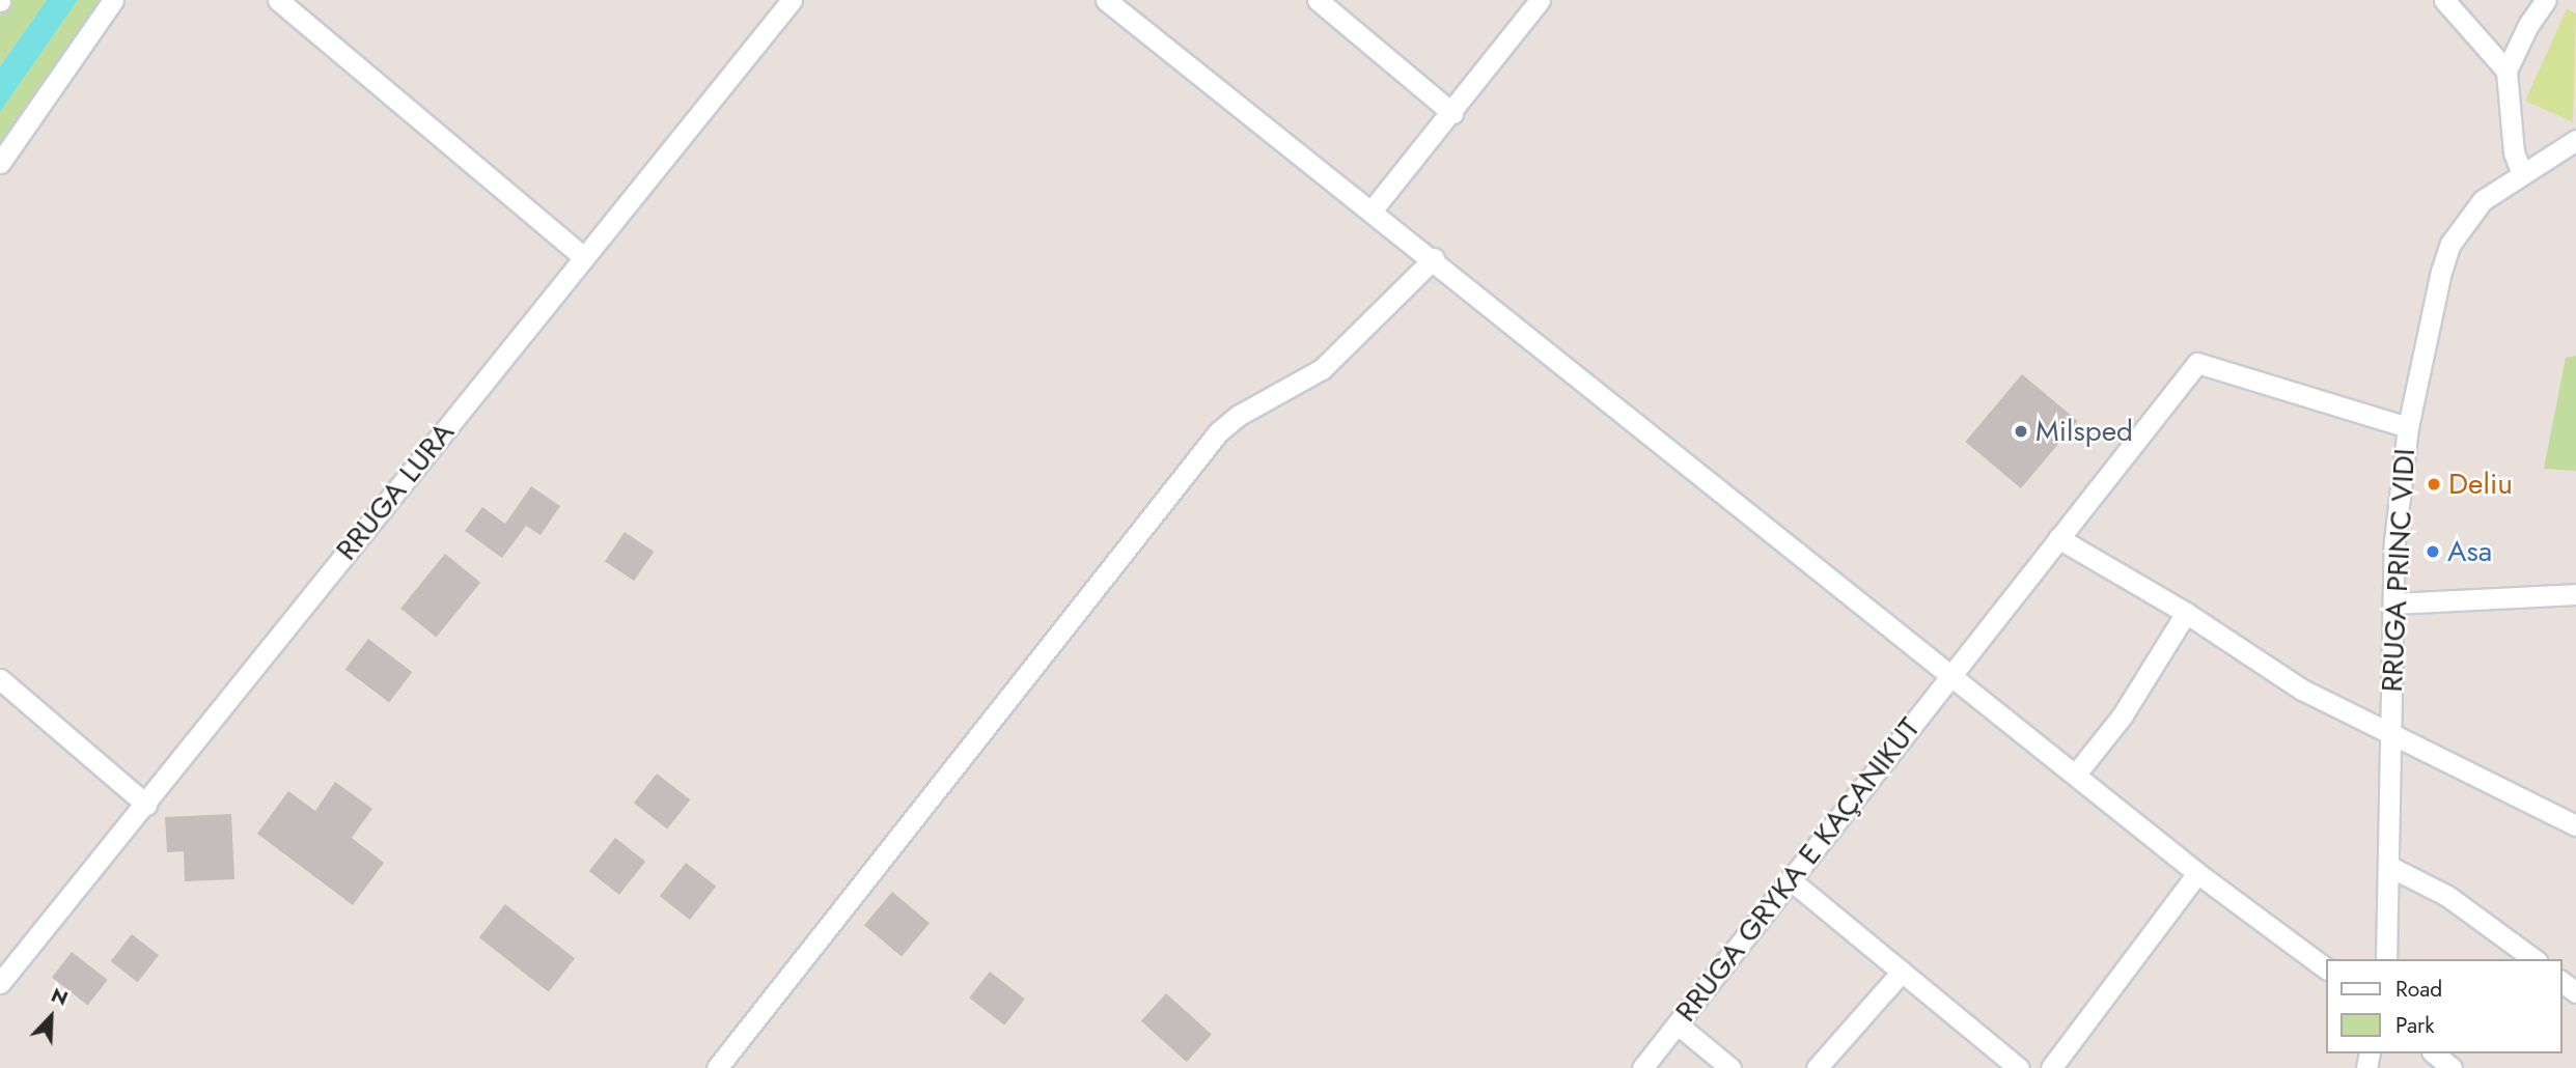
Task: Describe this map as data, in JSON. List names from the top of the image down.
{
  "streets": {
    "street": ["RRUGA LURA", "RRUGA PRINC VIDI", "RRUGA GRYKA E KAÇANIKUT"]
  },
  "crossings": [
    ["RRUGA PRINC VIDI", "RRUGA GRYKA E KAÇANIKUT"]
  ],
  "places": ["Milsped", "Deliu", "Asa"],
  "legend": ["Road", "Park"],
  "north": "top right"
}
